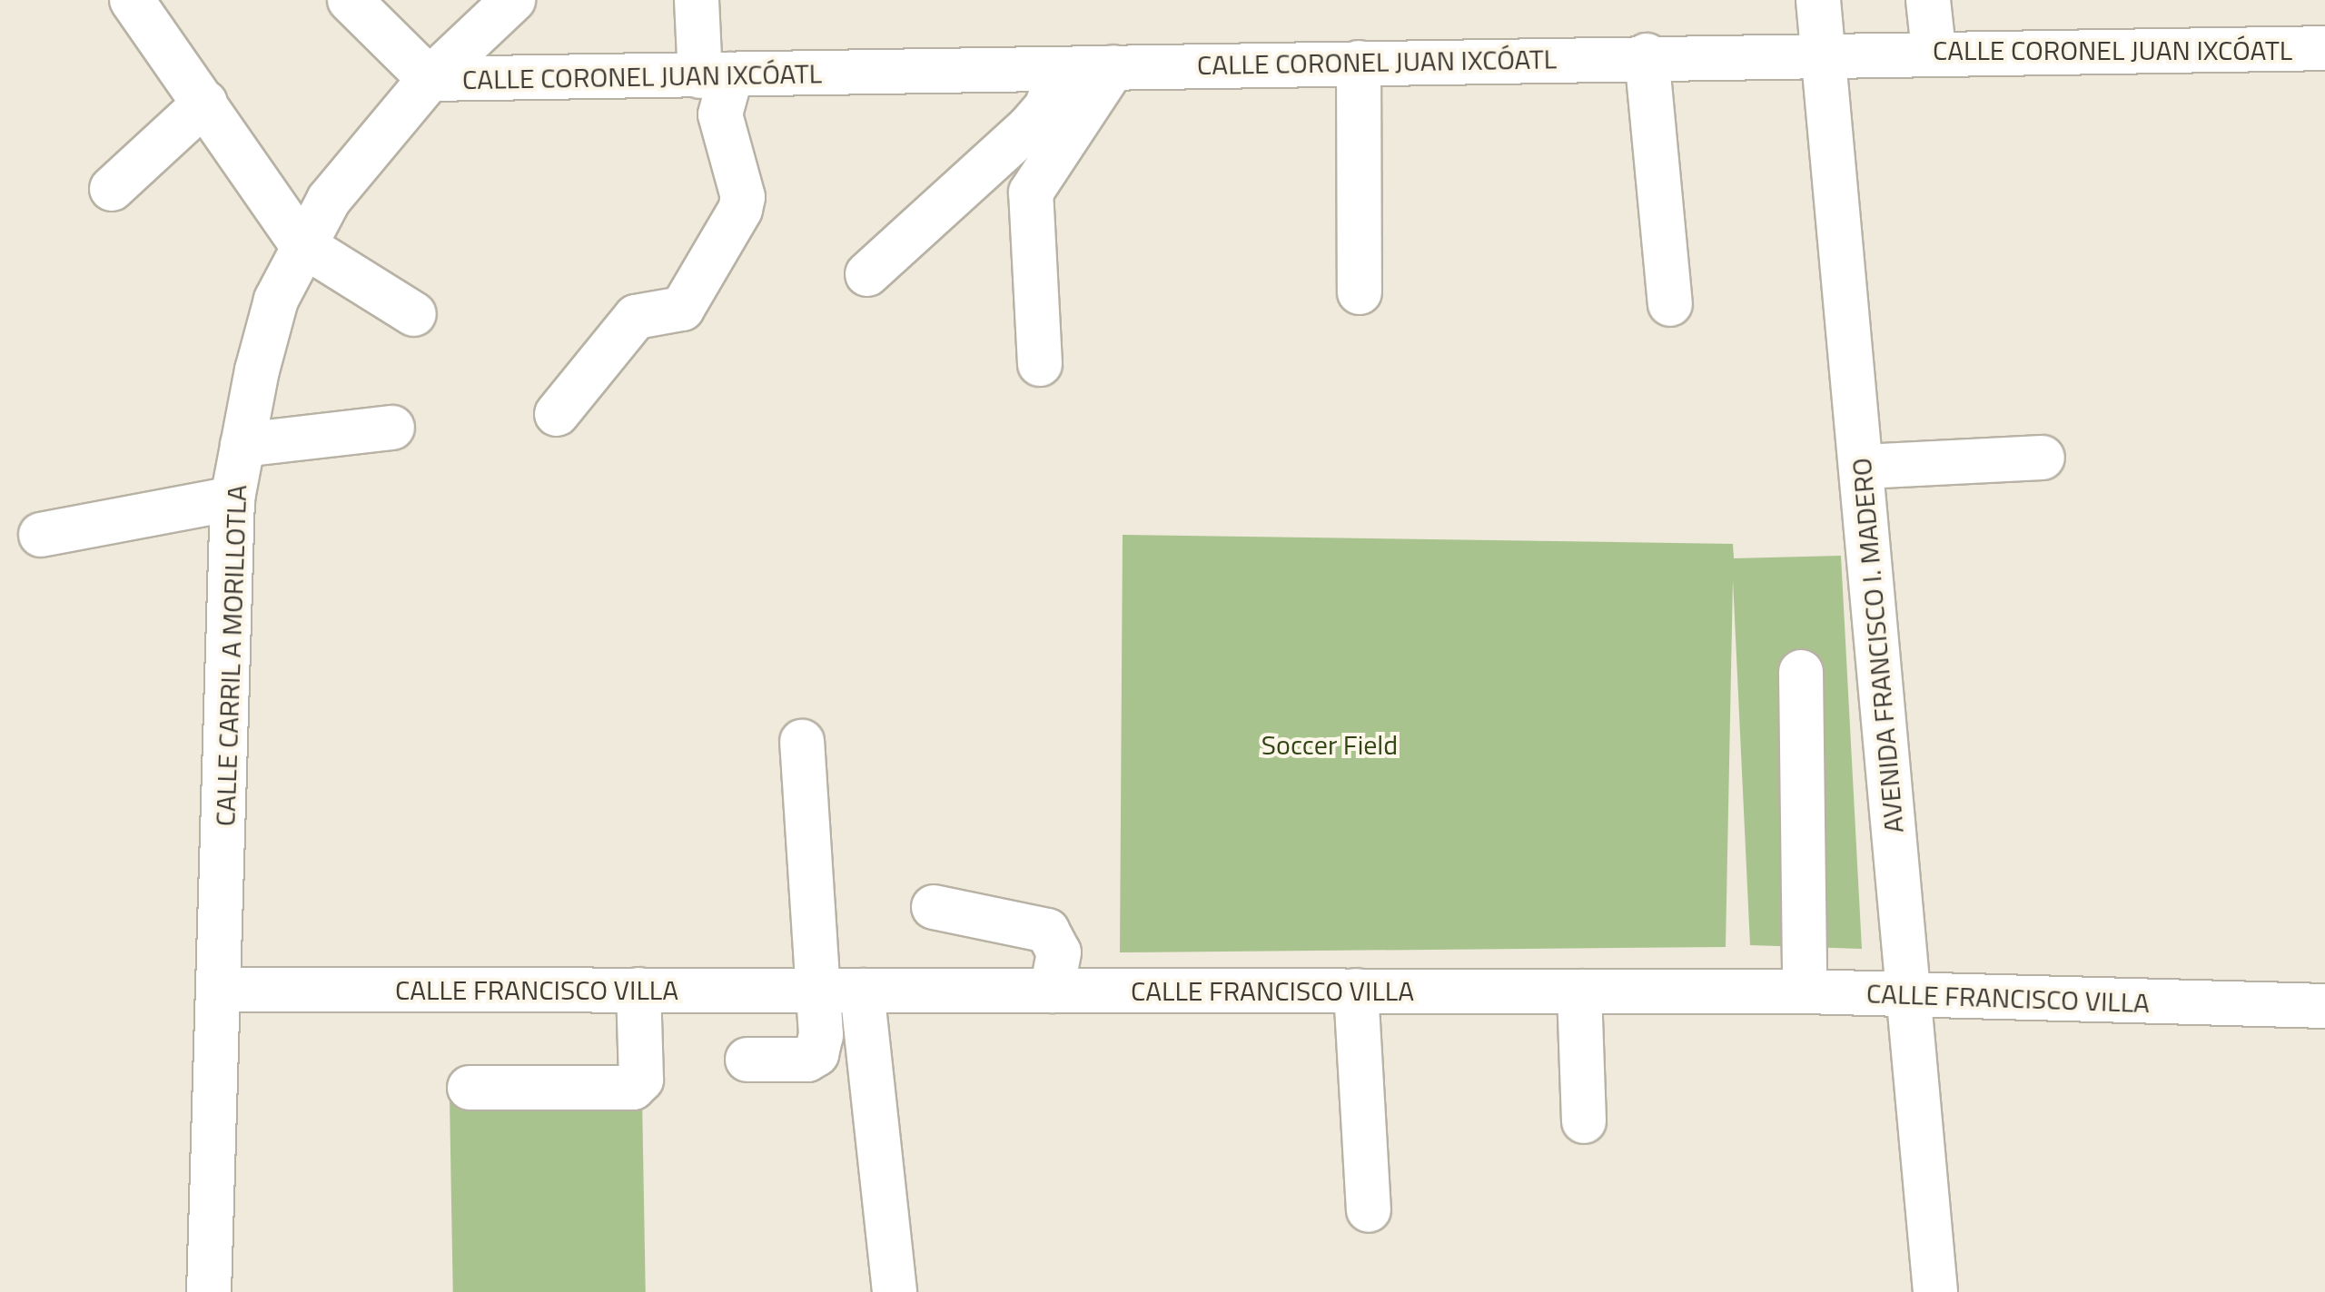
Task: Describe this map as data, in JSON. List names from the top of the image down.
{
  "streets": {
    "street": [
      "CALLE CORONEL JUAN IXCÓATL",
      "AVENIDA FRANCISCO I. MADERO",
      "CALLE CARRIL A MORILLOTLA",
      "CALLE FRANCISCO VILLA"
    ]
  },
  "crossings": [
    ["CALLE CORONEL JUAN IXCÓATL", "AVENIDA FRANCISCO I. MADERO"],
    ["CALLE CORONEL JUAN IXCÓATL", "CALLE CARRIL A MORILLOTLA"],
    ["AVENIDA FRANCISCO I. MADERO", "CALLE FRANCISCO VILLA"],
    ["CALLE CARRIL A MORILLOTLA", "CALLE FRANCISCO VILLA"]
  ],
  "parks": ["Soccer Field"]
}
